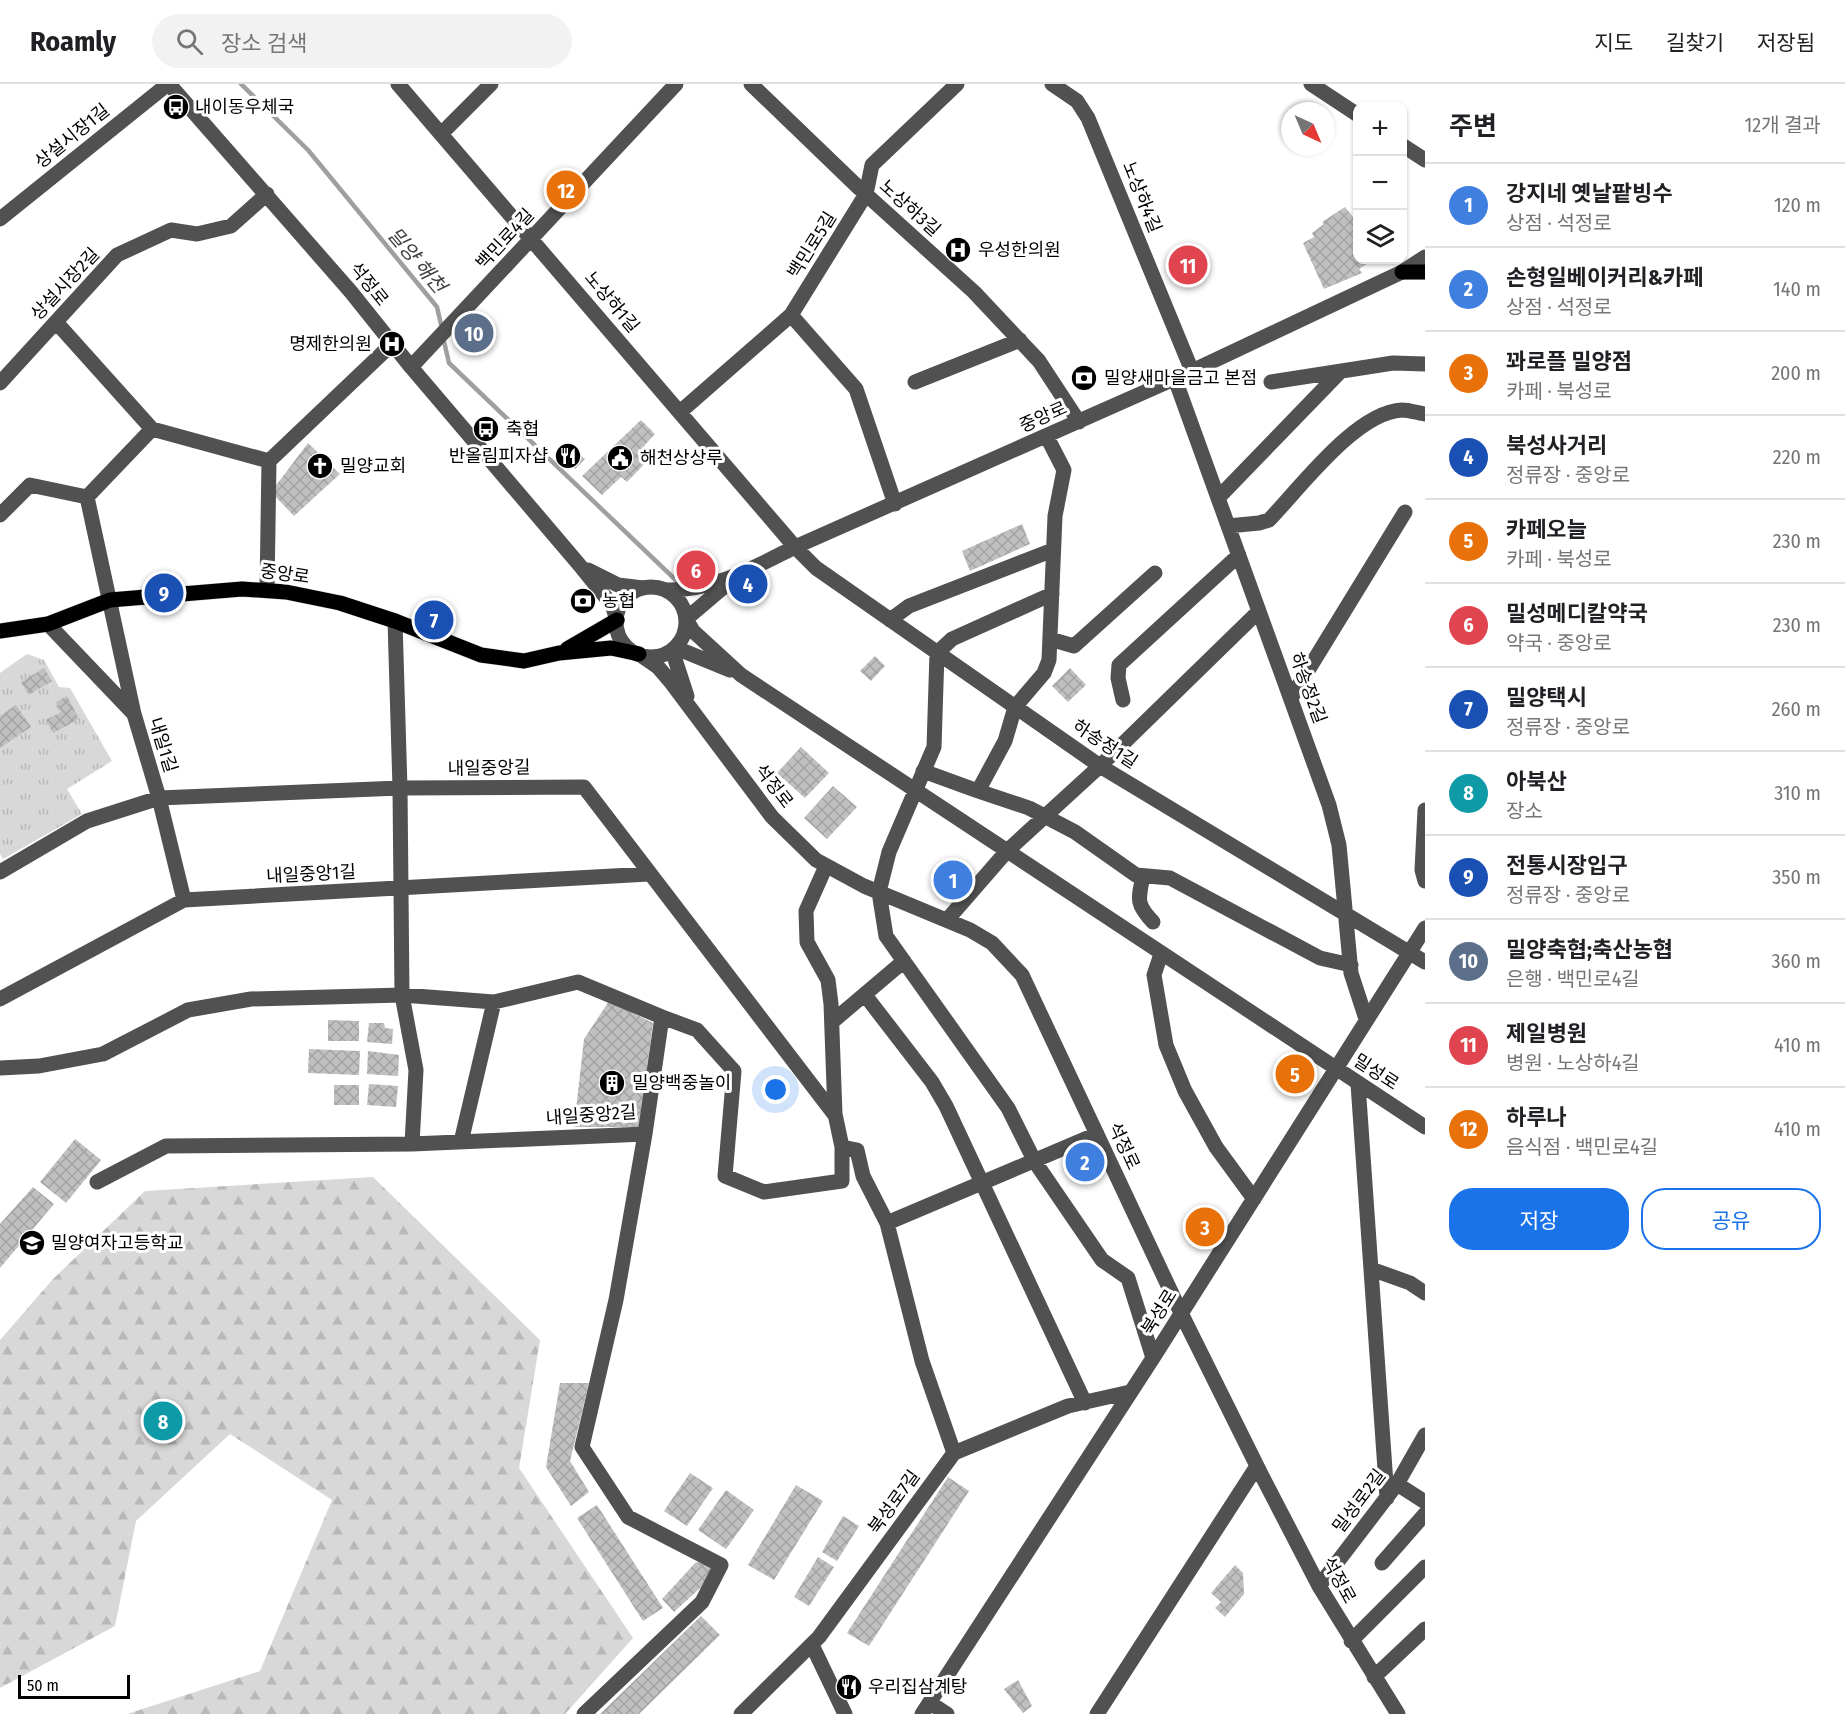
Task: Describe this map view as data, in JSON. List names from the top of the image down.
{
  "streets": {
    "main road": ["중앙로"],
    "street": [
      "상설시장1길",
      "노상하4길",
      "노상하3길",
      "백민로4길",
      "백민로5길",
      "상설시장2길",
      "석정로",
      "노상하1길",
      "하송정2길",
      "하송정1길",
      "내일1길",
      "내일중앙길",
      "내일중앙1길",
      "밀성로",
      "내일중앙2길",
      "북성로",
      "밀성로2길",
      "북성로7길"
    ]
  },
  "crossings": [
    ["상설시장1길", "석정로"],
    ["노상하4길", "중앙로"],
    ["노상하3길", "백민로5길"],
    ["노상하3길", "중앙로"],
    ["백민로4길", "석정로"],
    ["백민로4길", "노상하1길"],
    ["백민로5길", "노상하1길"],
    ["상설시장2길", "석정로"],
    ["석정로", "북성로"],
    ["석정로", "밀성로2길"],
    ["노상하1길", "중앙로"],
    ["노상하1길", "하송정1길"],
    ["중앙로", "하송정2길"],
    ["중앙로", "하송정1길"],
    ["중앙로", "내일1길"],
    ["하송정2길", "하송정1길"],
    ["하송정2길", "북성로"],
    ["하송정1길", "북성로"],
    ["내일1길", "내일중앙길"],
    ["내일1길", "내일중앙1길"],
    ["내일중앙길", "내일중앙1길"],
    ["밀성로", "북성로"]
  ],
  "water": ["밀양 해천"],
  "places": {
    "bus stop": ["내이동우체국", "축협"],
    "hospital": ["우성한의원", "명제한의원"],
    "bank": ["밀양새마을금고 본점", "농협"],
    "restaurant": ["반올림피자샵", "우리집삼계탕"],
    "public building": ["해천상상루"],
    "church": ["밀양교회"],
    "building": ["밀양백중놀이"],
    "school or university": ["밀양여자고등학교"]
  },
  "scale_bar": "50 m",
  "north": "bottom right",
  "page": {
    "header": "Roamly",
    "search": "장소 검색",
    "nav": ["지도", "길찾기", "저장됨"],
    "heading": ["주변", "12개 결과"],
    "map_buttons": ["+", "−"],
    "list": [
      {
        "mark": "1",
        "name": "강지네 옛날팥빙수",
        "note": "상점 · 석정로",
        "value": "120 m"
      },
      {
        "mark": "2",
        "name": "손형일베이커리&카페",
        "note": "상점 · 석정로",
        "value": "140 m"
      },
      {
        "mark": "3",
        "name": "꽈로플 밀양점",
        "note": "카페 · 북성로",
        "value": "200 m"
      },
      {
        "mark": "4",
        "name": "북성사거리",
        "note": "정류장 · 중앙로",
        "value": "220 m"
      },
      {
        "mark": "5",
        "name": "카페오늘",
        "note": "카페 · 북성로",
        "value": "230 m"
      },
      {
        "mark": "6",
        "name": "밀성메디칼약국",
        "note": "약국 · 중앙로",
        "value": "230 m"
      },
      {
        "mark": "7",
        "name": "밀양택시",
        "note": "정류장 · 중앙로",
        "value": "260 m"
      },
      {
        "mark": "8",
        "name": "아북산",
        "note": "장소",
        "value": "310 m"
      },
      {
        "mark": "9",
        "name": "전통시장입구",
        "note": "정류장 · 중앙로",
        "value": "350 m"
      },
      {
        "mark": "10",
        "name": "밀양축협;축산농협",
        "note": "은행 · 백민로4길",
        "value": "360 m"
      },
      {
        "mark": "11",
        "name": "제일병원",
        "note": "병원 · 노상하4길",
        "value": "410 m"
      },
      {
        "mark": "12",
        "name": "하루나",
        "note": "음식점 · 백민로4길",
        "value": "410 m"
      }
    ],
    "pins": [
      "12",
      "11",
      "10",
      "6",
      "4",
      "9",
      "7",
      "1",
      "5",
      "2",
      "3",
      "8"
    ],
    "buttons": ["저장", "공유"],
    "scale": "50 m"
  }
}
